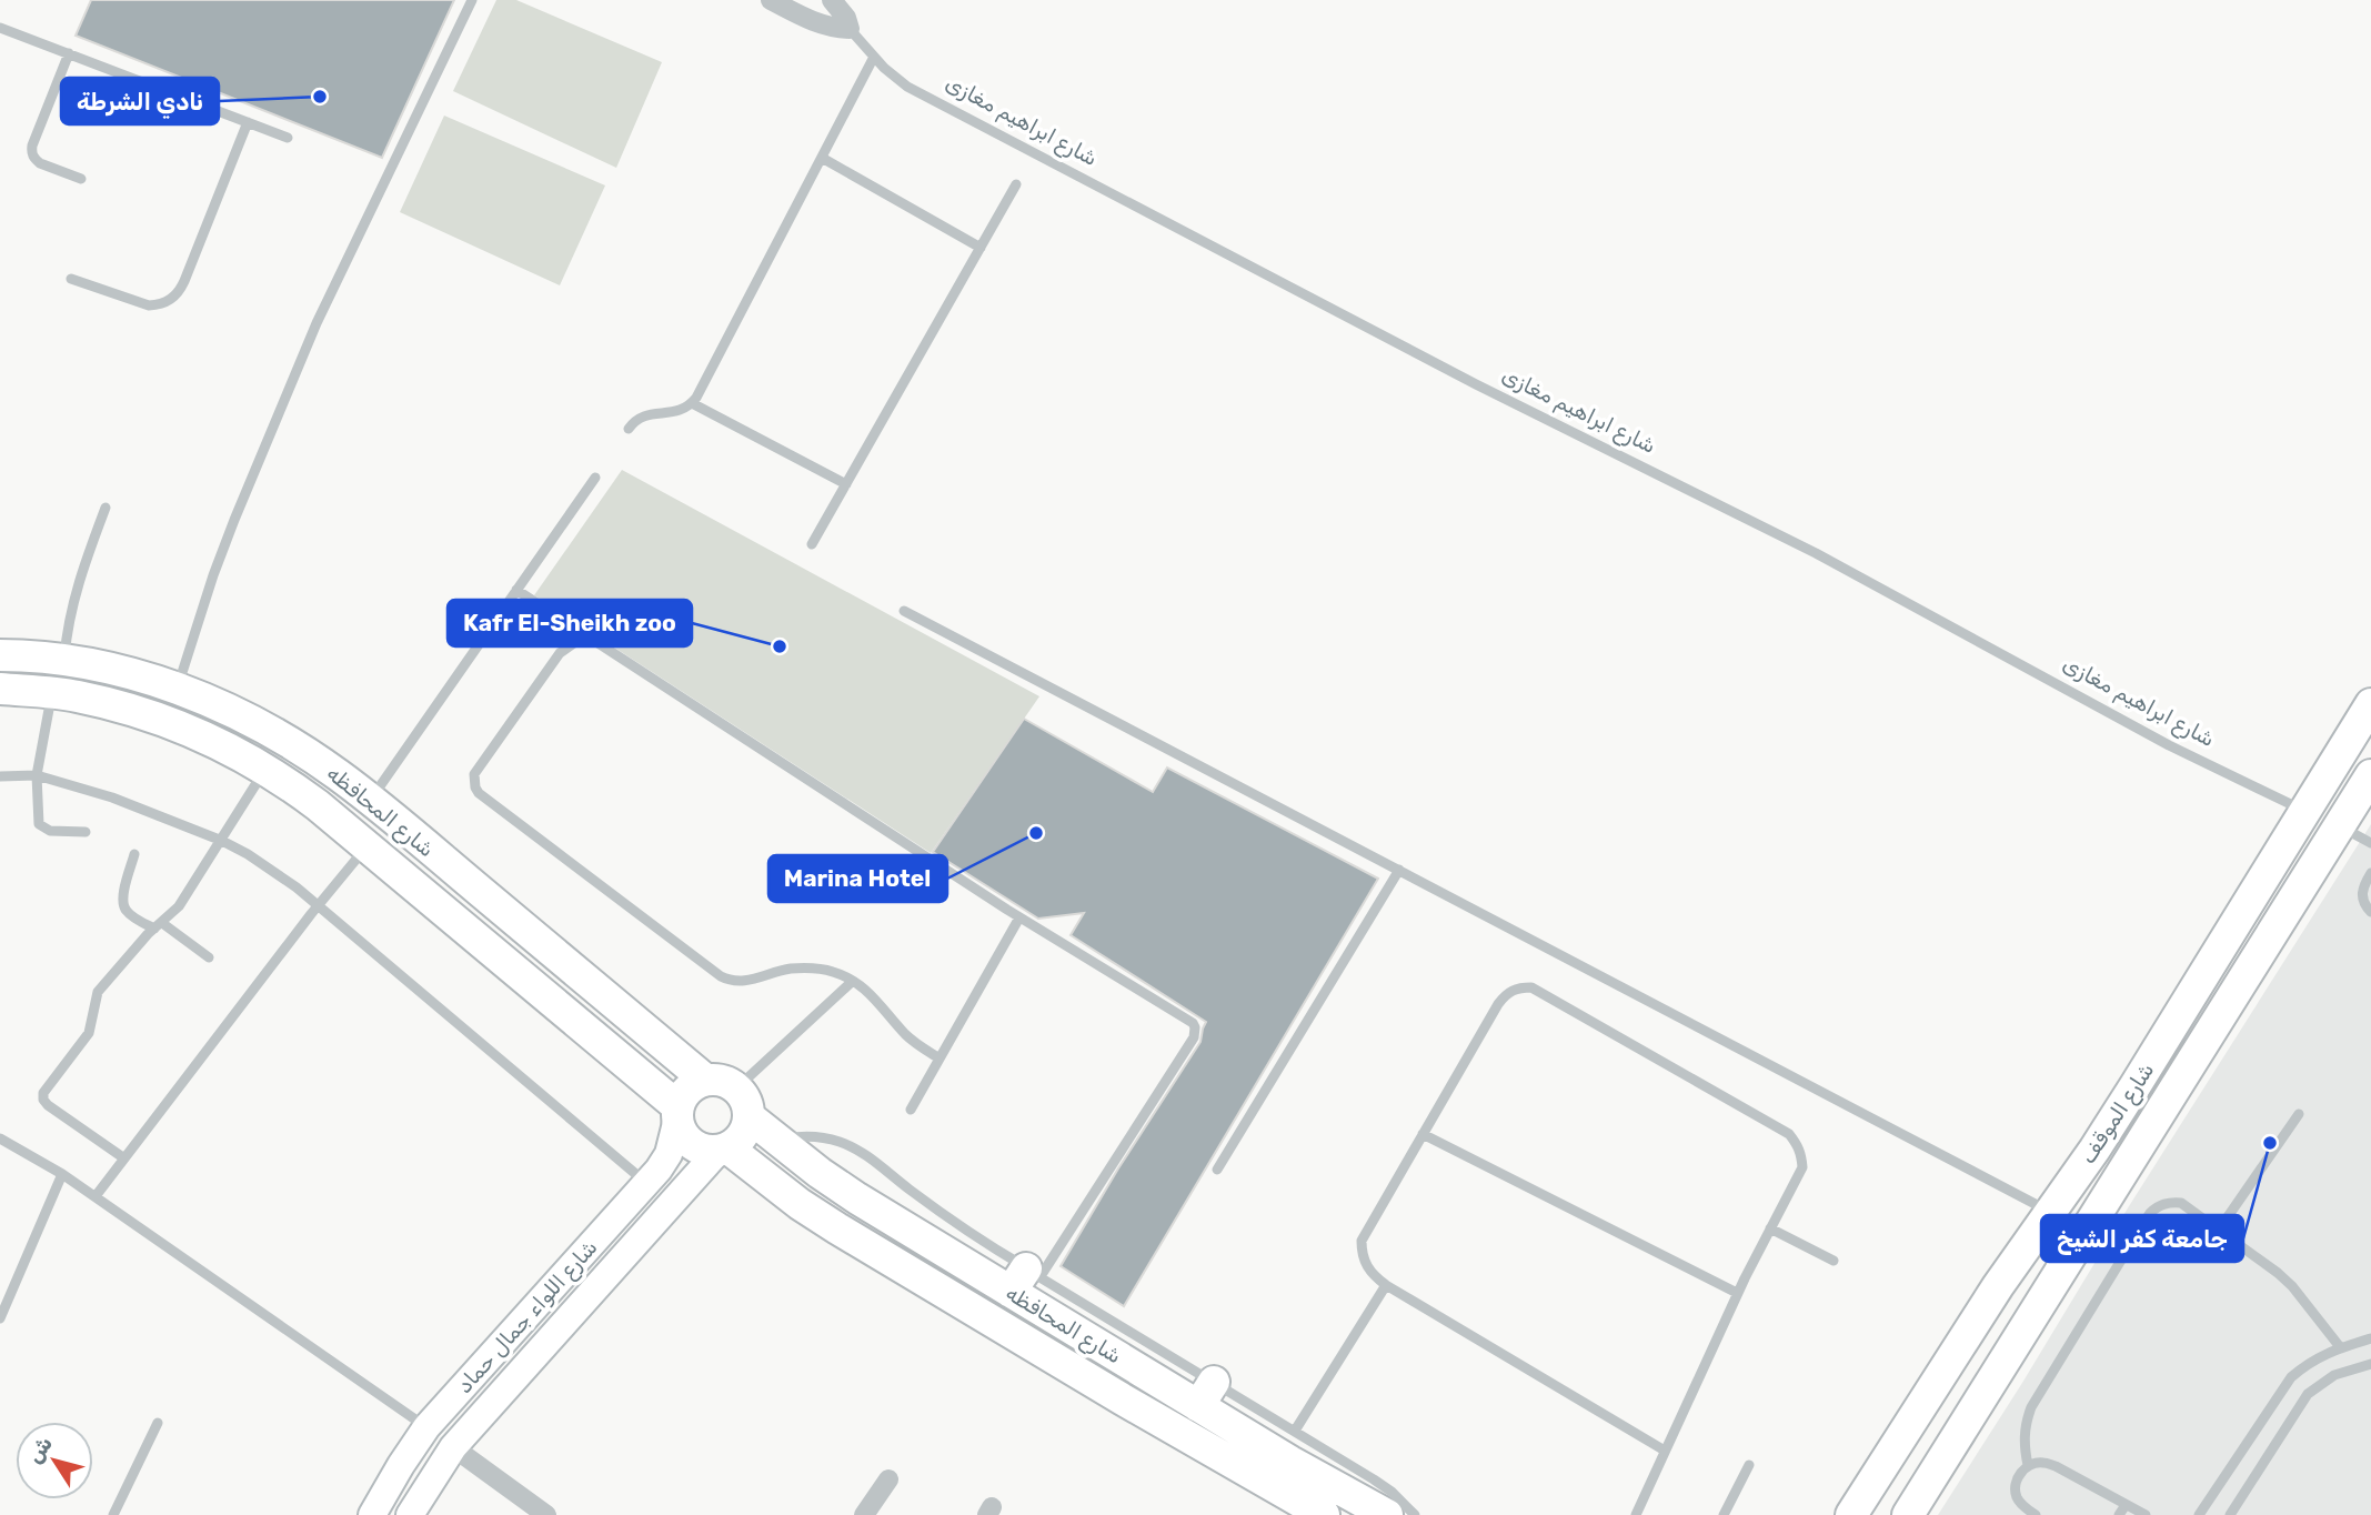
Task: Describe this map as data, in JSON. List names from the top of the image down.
{
  "streets": {
    "main road": ["شارع المحافظه", "شارع الموقف", "شارع اللواء جمال حماد"],
    "street": ["شارع ابراهيم مغازى"]
  },
  "crossings": [
    ["شارع ابراهيم مغازى", "شارع الموقف"],
    ["شارع المحافظه", "شارع اللواء جمال حماد"]
  ],
  "places": [
    "نادي الشرطة",
    "Kafr El-Sheikh zoo",
    "Marina Hotel",
    "جامعة كفر الشيخ"
  ],
  "north": "top left"
}
